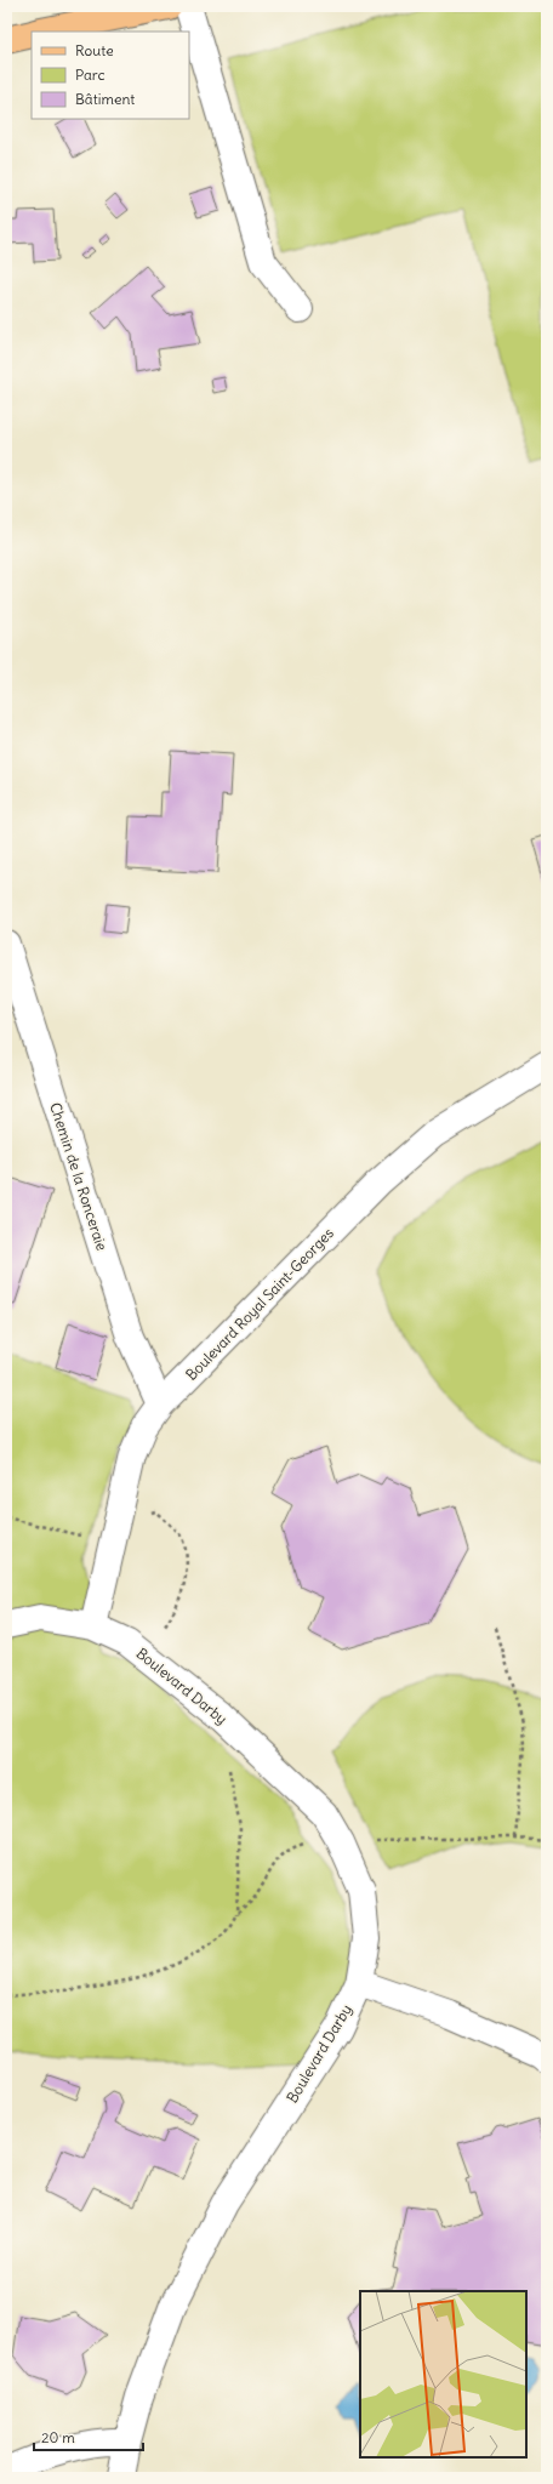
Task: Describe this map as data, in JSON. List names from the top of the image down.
{
  "streets": {
    "street": ["Chemin de la Ronceraie", "Boulevard Royal Saint-Georges", "Boulevard Darby"]
  },
  "crossings": [
    ["Chemin de la Ronceraie", "Boulevard Royal Saint-Georges"],
    ["Boulevard Royal Saint-Georges", "Boulevard Darby"]
  ],
  "legend": ["Route", "Parc", "Bâtiment"],
  "scale_bar": "20 m"
}
